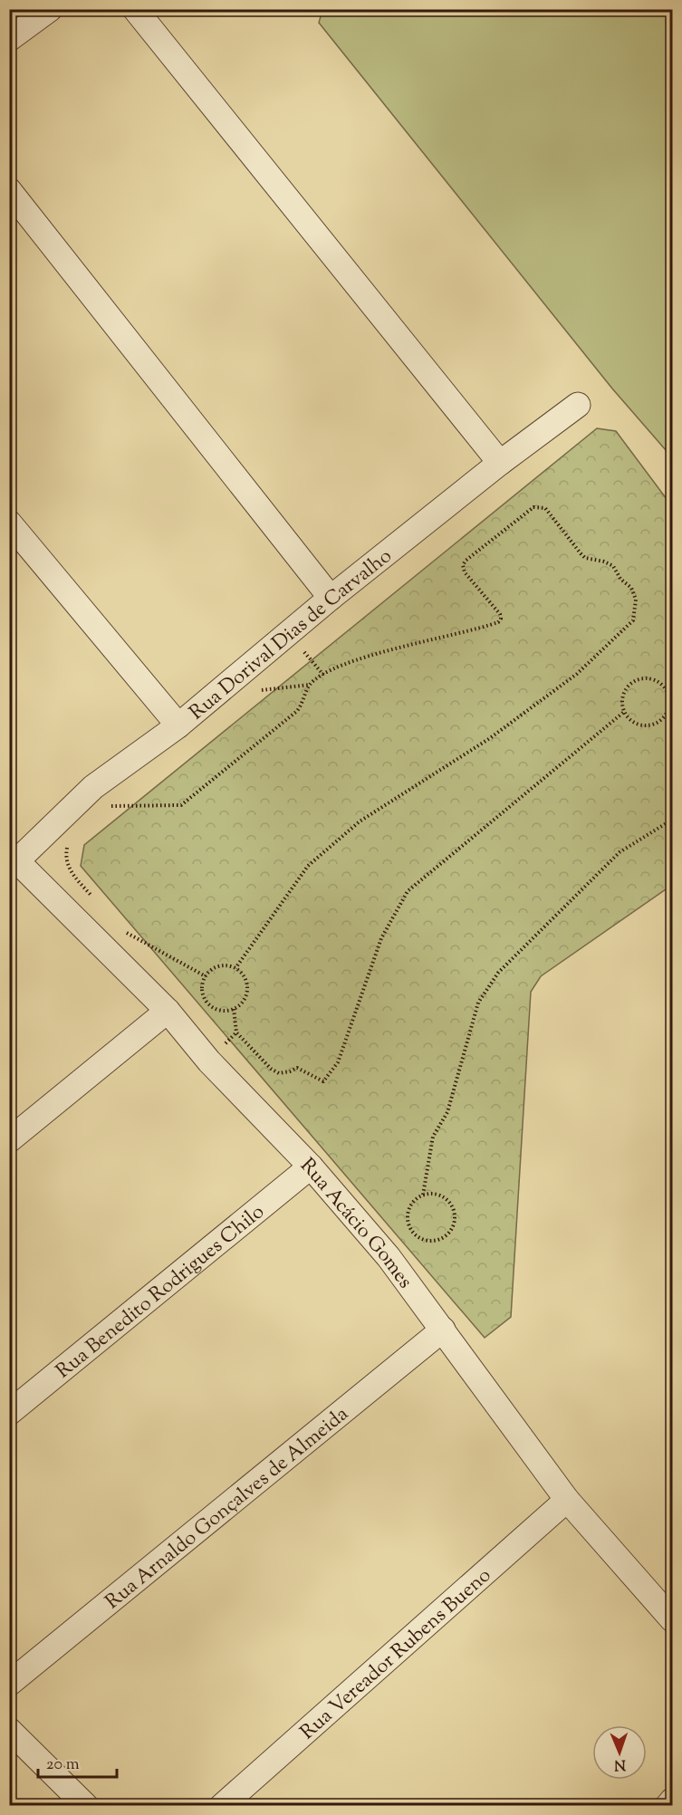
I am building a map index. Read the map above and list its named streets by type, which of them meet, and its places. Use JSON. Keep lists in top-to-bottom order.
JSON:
{
  "streets": {
    "street": [
      "Rua Dorival Dias de Carvalho",
      "Rua Acácio Gomes",
      "Rua Benedito Rodrigues Chilo",
      "Rua Arnaldo Gonçalves de Almeida",
      "Rua Vereador Rubens Bueno"
    ]
  },
  "crossings": [
    ["Rua Dorival Dias de Carvalho", "Rua Acácio Gomes"],
    ["Rua Acácio Gomes", "Rua Benedito Rodrigues Chilo"],
    ["Rua Acácio Gomes", "Rua Arnaldo Gonçalves de Almeida"],
    ["Rua Acácio Gomes", "Rua Vereador Rubens Bueno"]
  ],
  "scale_bar": "20 m",
  "north": "bottom"
}
